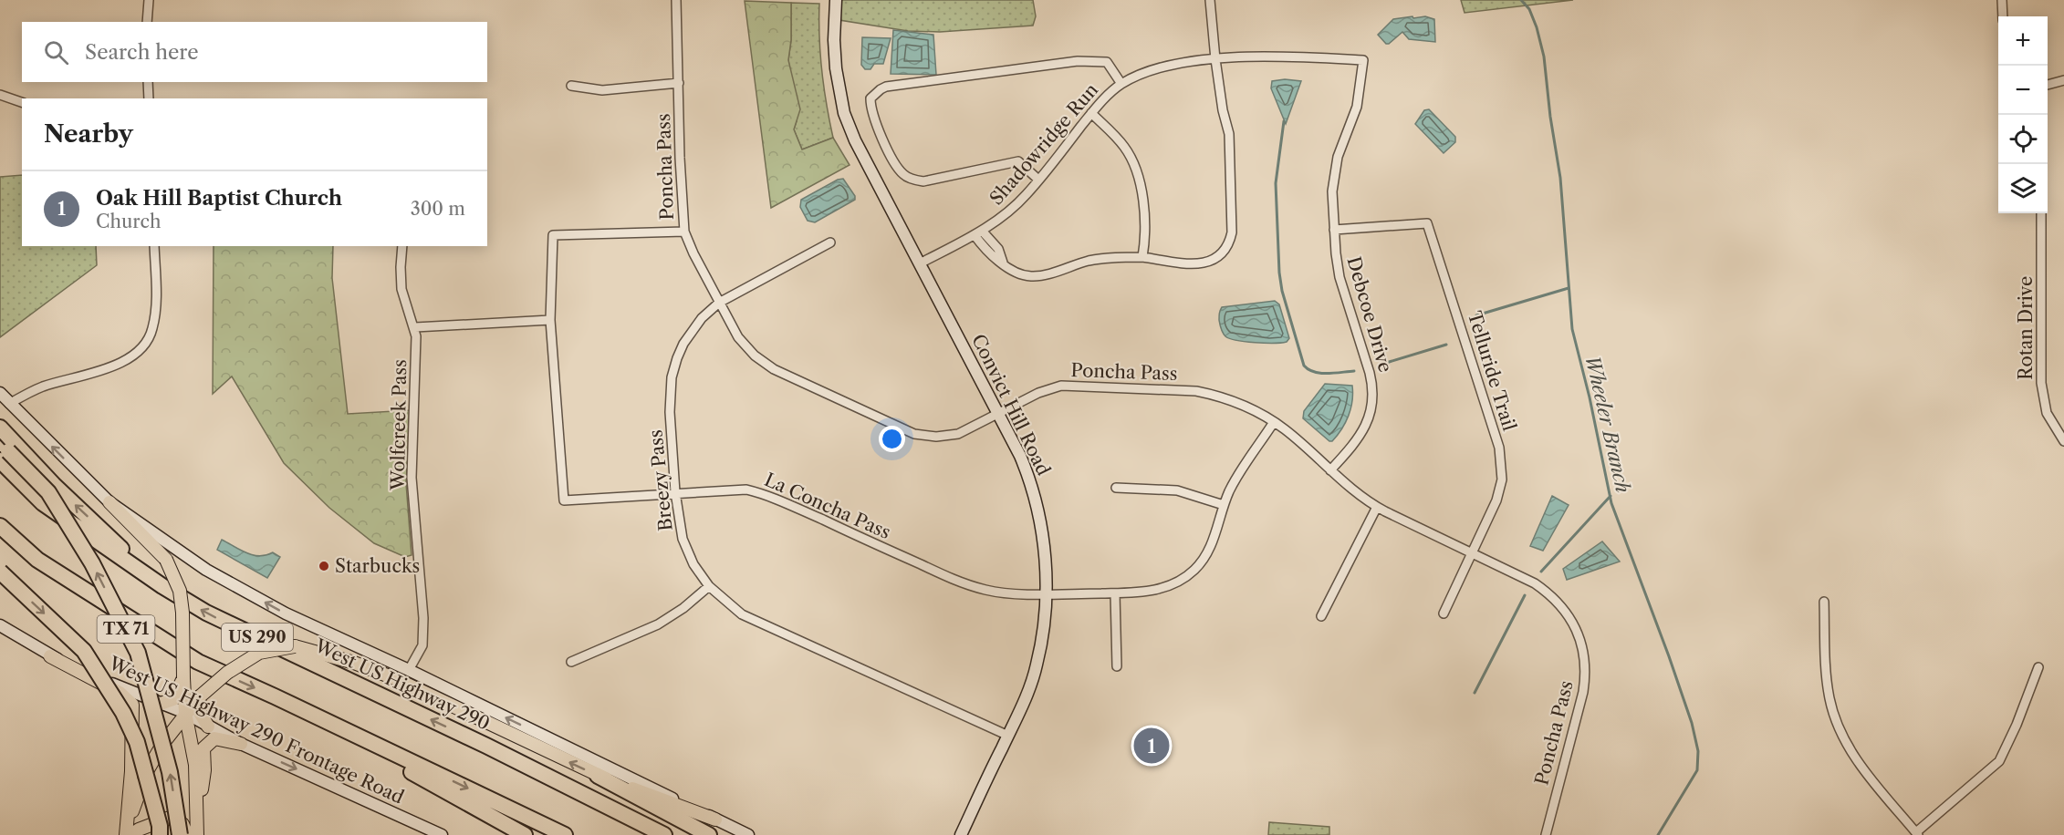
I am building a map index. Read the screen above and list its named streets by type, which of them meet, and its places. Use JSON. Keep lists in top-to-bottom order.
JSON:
{
  "streets": {
    "highway": ["TX 71", "US 290", "West US Highway 290"],
    "main road": ["Convict Hill Road", "West US Highway 290 Frontage Road"],
    "street": [
      "Shadowridge Run",
      "Poncha Pass",
      "Debcoe Drive",
      "Rotan Drive",
      "Telluride Trail",
      "Wolfcreek Pass",
      "Breezy Pass",
      "La Concha Pass"
    ]
  },
  "crossings": [
    ["Shadowridge Run", "Debcoe Drive"],
    ["Shadowridge Run", "Convict Hill Road"],
    ["Poncha Pass", "Debcoe Drive"],
    ["Poncha Pass", "Telluride Trail"],
    ["Poncha Pass", "Convict Hill Road"],
    ["Poncha Pass", "Breezy Pass"],
    ["Poncha Pass", "La Concha Pass"],
    ["Debcoe Drive", "Telluride Trail"],
    ["Convict Hill Road", "Breezy Pass"],
    ["Convict Hill Road", "La Concha Pass"],
    ["Wolfcreek Pass", "West US Highway 290"],
    ["Breezy Pass", "La Concha Pass"],
    ["TX 71", "West US Highway 290"]
  ],
  "one_way": ["West US Highway 290", "West US Highway 290 Frontage Road"],
  "water": ["Wheeler Branch"],
  "places": ["Starbucks"],
  "page": {
    "map_buttons": ["+", "−"],
    "search": "Search here",
    "heading": "Nearby",
    "list": [
      {
        "mark": "1",
        "name": "Oak Hill Baptist Church",
        "note": "Church",
        "value": "300 m"
      }
    ],
    "pins": "1"
  }
}
